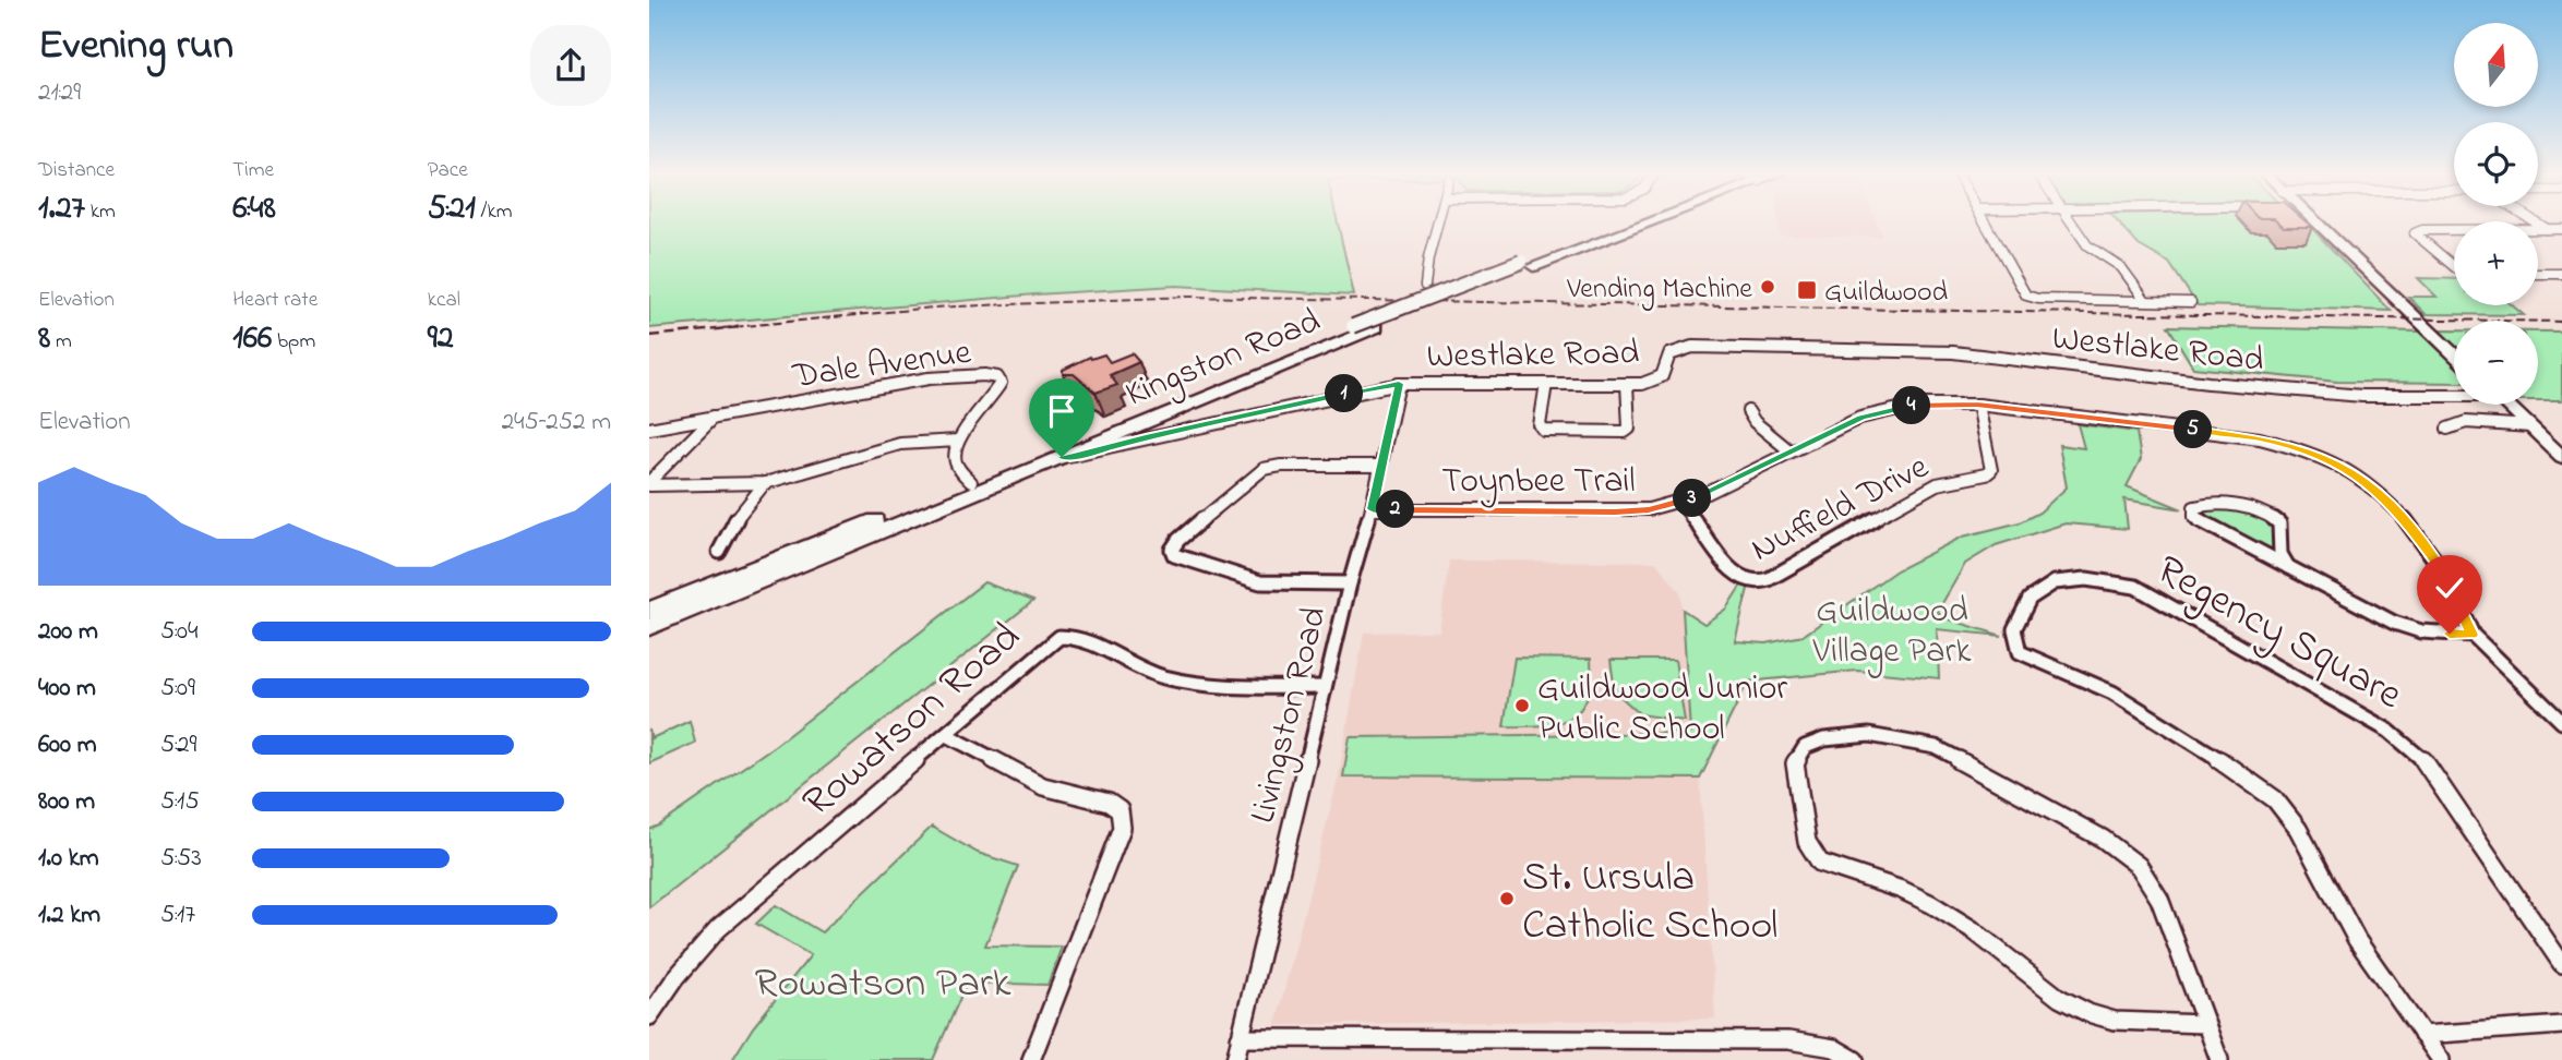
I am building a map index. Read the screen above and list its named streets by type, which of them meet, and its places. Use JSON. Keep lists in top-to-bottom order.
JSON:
{
  "streets": {
    "main road": ["Kingston Road"],
    "street": [
      "Westlake Road",
      "Dale Avenue",
      "Toynbee Trail",
      "Nuffield Drive",
      "Regency Square",
      "Livingston Road",
      "Rowatson Road"
    ]
  },
  "crossings": [
    ["Westlake Road", "Kingston Road"],
    ["Westlake Road", "Livingston Road"],
    ["Toynbee Trail", "Nuffield Drive"],
    ["Toynbee Trail", "Livingston Road"],
    ["Livingston Road", "Rowatson Road"]
  ],
  "parks": ["Guildwood Village Park", "Rowatson Park"],
  "places": {
    "other": ["Vending Machine", "Guildwood Junior Public School", "St. Ursula Catholic School"],
    "transit": ["Guildwood"]
  },
  "north": "top",
  "page": {
    "heading": ["Evening run", "21:29"],
    "map_buttons": ["+", "−"],
    "stats": [
      ["Distance", "1.27 km"],
      ["Time", "6:48"],
      ["Pace", "5:21 /km"],
      ["Elevation", "8 m"],
      ["Heart rate", "166 bpm"],
      ["kcal", "92"]
    ],
    "pins": [
      "1",
      "4",
      "5",
      "3",
      "2"
    ],
    "chart": ["Elevation", "245–252 m"],
    "list": [
      {
        "name": "200 m",
        "note": "5:04"
      },
      {
        "name": "400 m",
        "note": "5:09"
      },
      {
        "name": "600 m",
        "note": "5:29"
      },
      {
        "name": "800 m",
        "note": "5:15"
      },
      {
        "name": "1.0 km",
        "note": "5:53"
      },
      {
        "name": "1.2 km",
        "note": "5:17"
      }
    ]
  }
}
